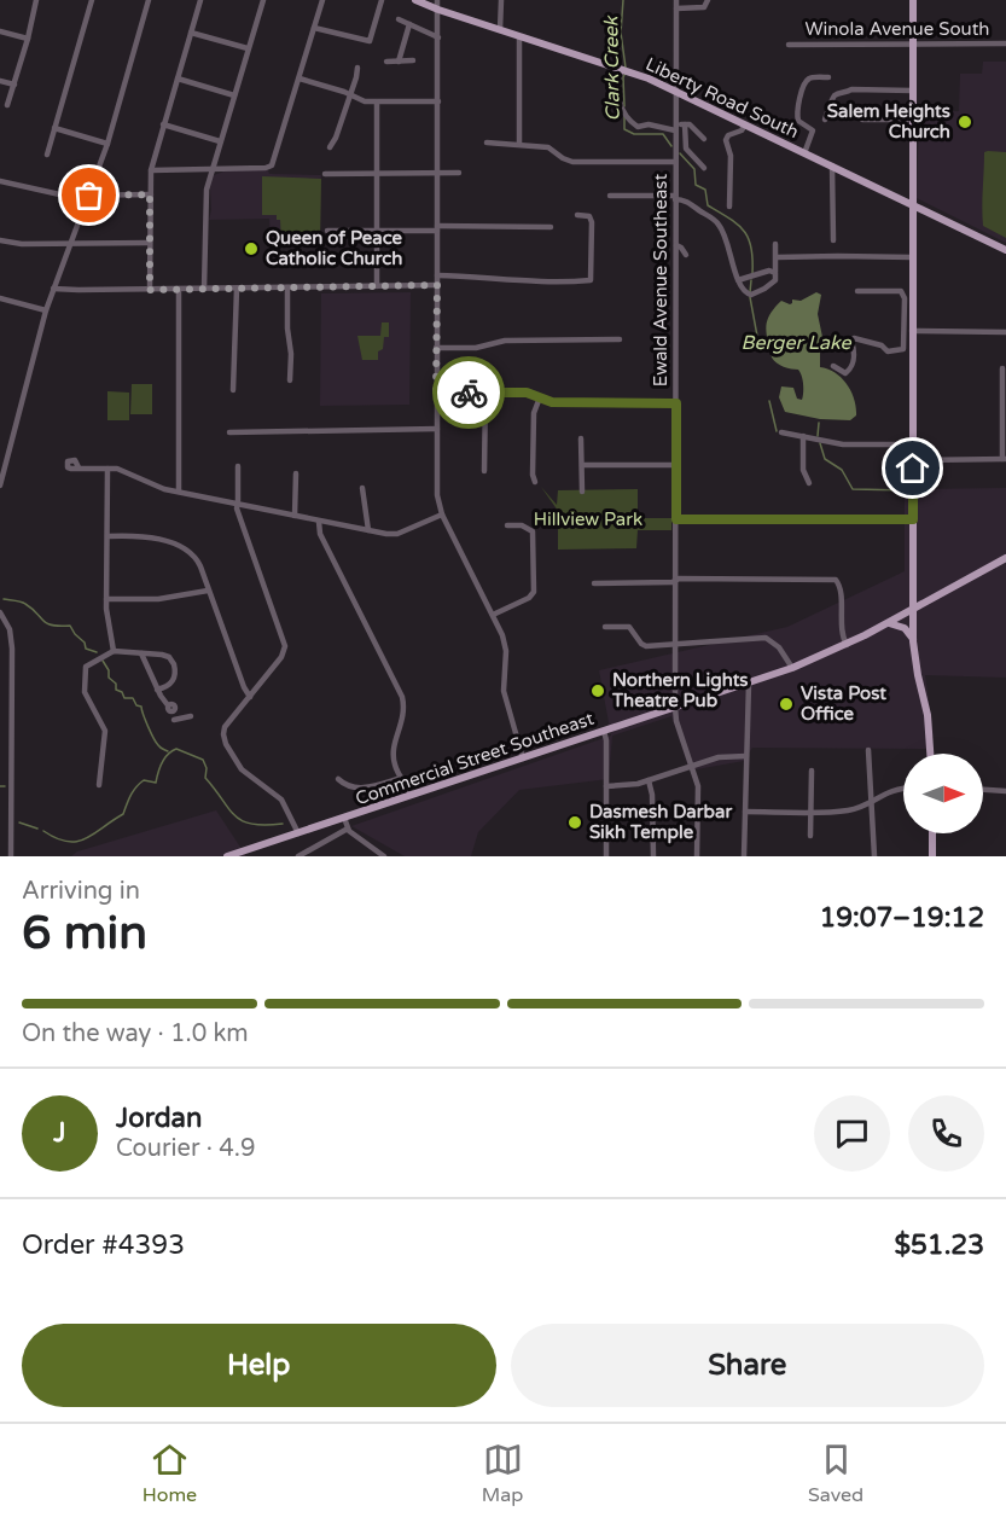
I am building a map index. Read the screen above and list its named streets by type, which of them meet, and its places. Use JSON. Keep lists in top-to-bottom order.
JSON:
{
  "streets": {
    "main road": ["Liberty Road South", "Commercial Street Southeast"],
    "street": ["Winola Avenue South", "Ewald Avenue Southeast"]
  },
  "crossings": [
    ["Liberty Road South", "Ewald Avenue Southeast"],
    ["Ewald Avenue Southeast", "Commercial Street Southeast"]
  ],
  "water": ["Clark Creek", "Berger Lake"],
  "parks": ["Hillview Park"],
  "places": [
    "Salem Heights Church",
    "Queen of Peace Catholic Church",
    "Northern Lights Theatre Pub",
    "Vista Post Office",
    "Dasmesh Darbar Sikh Temple"
  ],
  "north": "right",
  "page": {
    "heading": ["6 min", "Arriving in", "19:07–19:12"],
    "panel": [
      "Jordan",
      "Courier · 4.9",
      "Order #4393",
      "$51.23"
    ],
    "bar": "On the way · 1.0 km",
    "round": "J",
    "buttons": ["Help", "Share"],
    "tabs": ["Home", "Map", "Saved"]
  }
}
